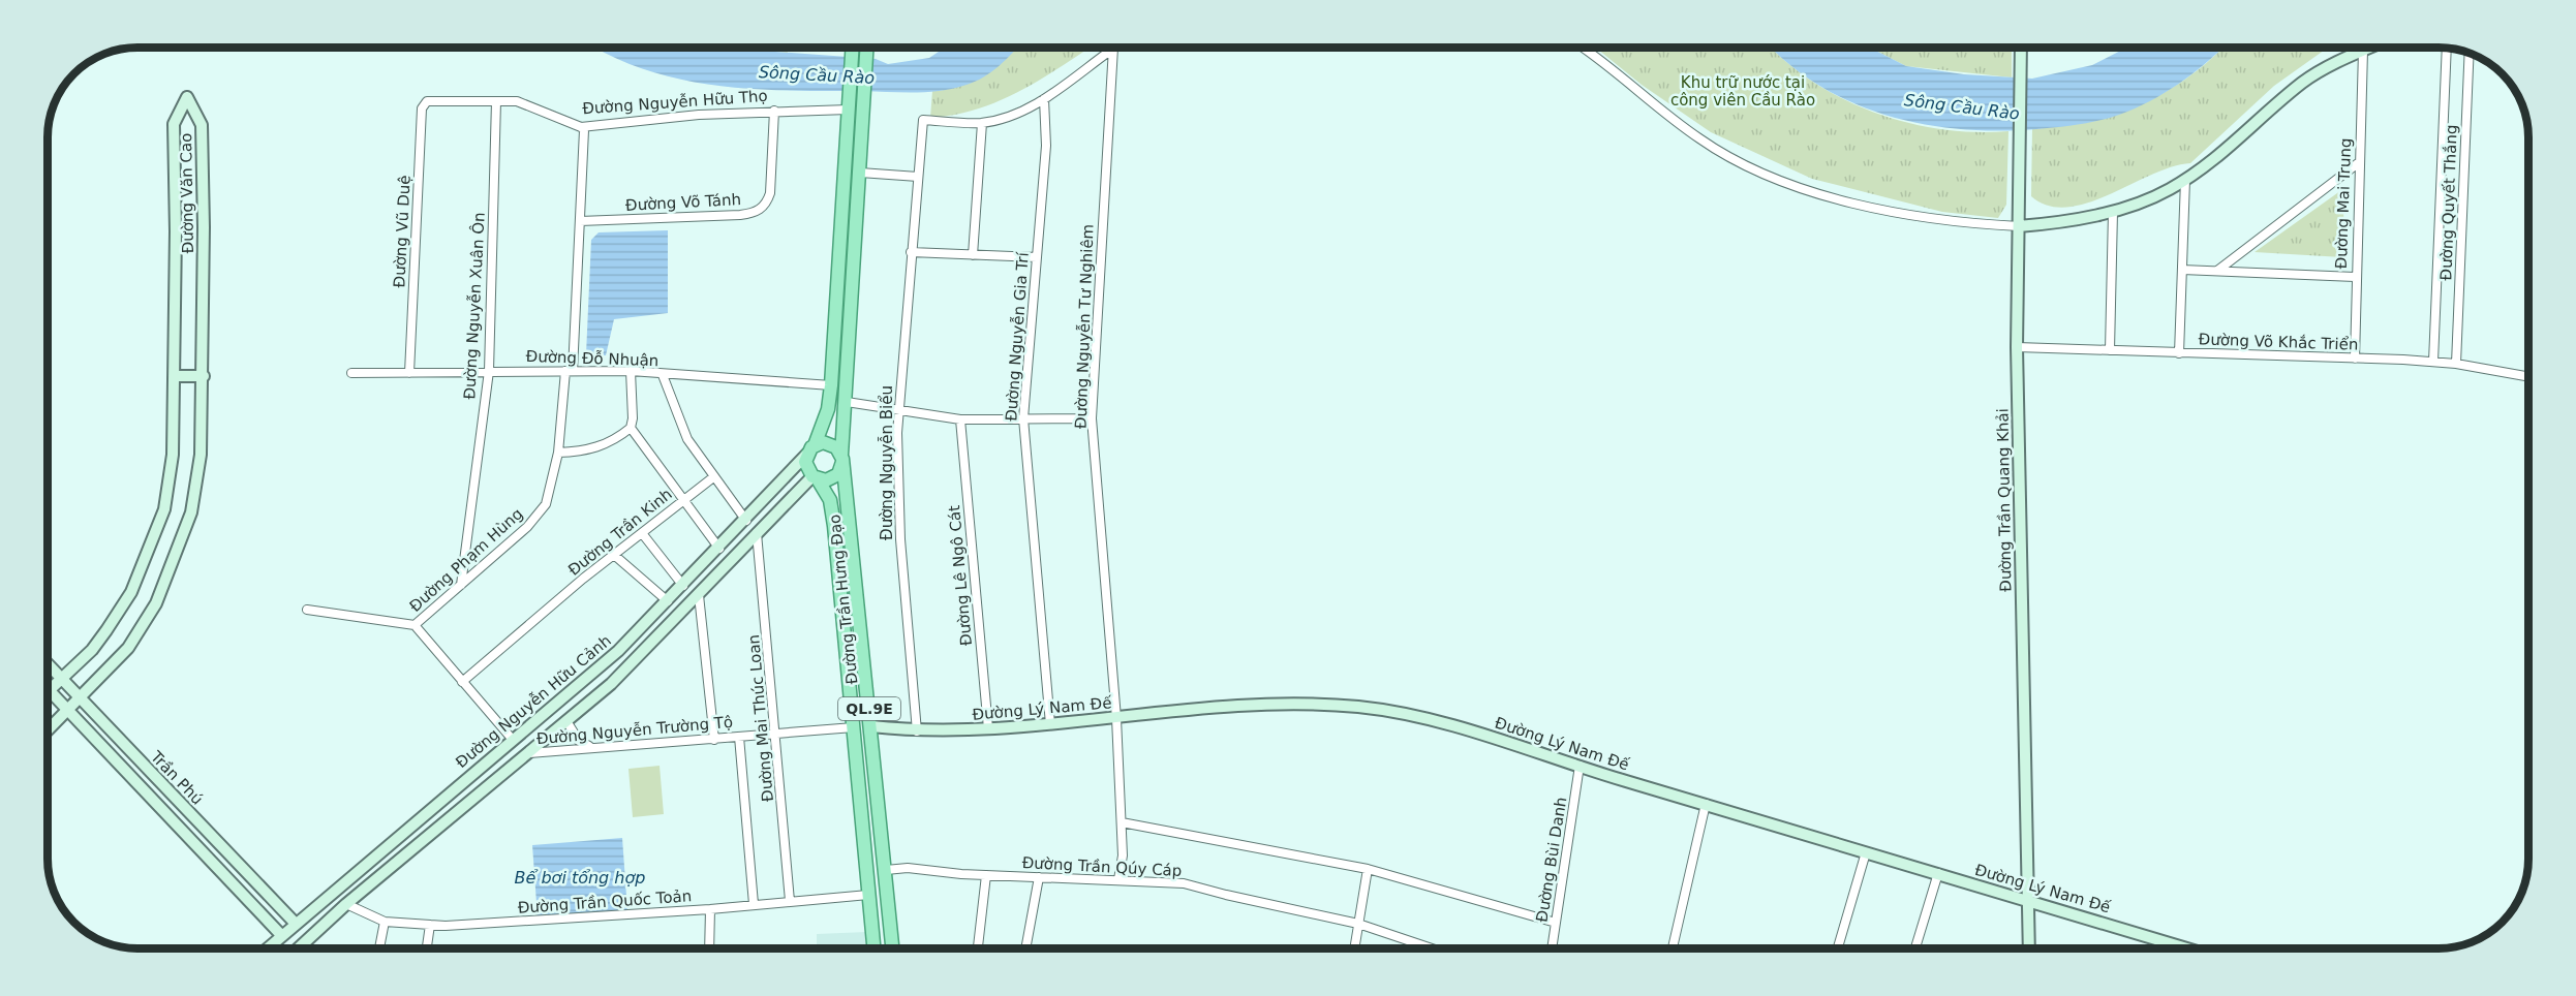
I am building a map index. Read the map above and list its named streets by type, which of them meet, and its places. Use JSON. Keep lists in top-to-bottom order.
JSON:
{
  "streets": {
    "main road": ["Đường Trần Hưng Đạo", "QL.9E"],
    "street": [
      "Đường Nguyễn Hữu Thọ",
      "Đường Văn Cao",
      "Đường Võ Tánh",
      "Đường Quyết Thắng",
      "Đường Mai Trung",
      "Đường Vũ Duệ",
      "Đường Nguyễn Xuân Ôn",
      "Đường Nguyễn Tư Nghiêm",
      "Đường Nguyễn Gia Trí",
      "Đường Võ Khắc Triển",
      "Đường Đỗ Nhuận",
      "Đường Nguyễn Biểu",
      "Đường Trần Quang Khải",
      "Đường Trần Kinh",
      "Đường Phạm Hùng",
      "Đường Lê Ngô Cát",
      "Đường Nguyễn Hữu Cảnh",
      "Đường Lý Nam Đế",
      "Đường Mai Thúc Loan",
      "Đường Nguyễn Trường Tộ",
      "Trần Phú",
      "Đường Bùi Danh",
      "Đường Trần Qúy Cáp",
      "Đường Trần Quốc Toản"
    ]
  },
  "crossings": [
    ["Đường Nguyễn Hữu Thọ", "Đường Võ Tánh"],
    ["Đường Nguyễn Hữu Thọ", "Đường Vũ Duệ"],
    ["Đường Nguyễn Hữu Thọ", "Đường Nguyễn Xuân Ôn"],
    ["Đường Nguyễn Hữu Thọ", "Đường Phạm Hùng"],
    ["Đường Văn Cao", "Trần Phú"],
    ["Đường Võ Tánh", "Đường Phạm Hùng"],
    ["Đường Quyết Thắng", "Đường Võ Khắc Triển"],
    ["Đường Mai Trung", "Đường Võ Khắc Triển"],
    ["Đường Vũ Duệ", "Đường Đỗ Nhuận"],
    ["Đường Nguyễn Xuân Ôn", "Đường Đỗ Nhuận"],
    ["Đường Nguyễn Xuân Ôn", "Đường Phạm Hùng"],
    ["Đường Nguyễn Tư Nghiêm", "Đường Lý Nam Đế"],
    ["Đường Nguyễn Tư Nghiêm", "Đường Trần Qúy Cáp"],
    ["Đường Nguyễn Gia Trí", "Đường Lý Nam Đế"],
    ["Đường Võ Khắc Triển", "Đường Trần Quang Khải"],
    ["Đường Đỗ Nhuận", "Đường Phạm Hùng"],
    ["Đường Nguyễn Biểu", "Đường Lý Nam Đế"],
    ["Đường Trần Quang Khải", "Đường Lý Nam Đế"],
    ["Đường Lê Ngô Cát", "Đường Lý Nam Đế"],
    ["Đường Trần Hưng Đạo", "Đường Nguyễn Hữu Cảnh"],
    ["Đường Trần Hưng Đạo", "Đường Lý Nam Đế"],
    ["Đường Trần Hưng Đạo", "Đường Nguyễn Trường Tộ"],
    ["Đường Trần Hưng Đạo", "Đường Trần Qúy Cáp"],
    ["Đường Trần Hưng Đạo", "Đường Trần Quốc Toản"],
    ["Đường Nguyễn Hữu Cảnh", "Trần Phú"],
    ["Đường Lý Nam Đế", "Đường Bùi Danh"],
    ["Đường Mai Thúc Loan", "Đường Nguyễn Trường Tộ"],
    ["Đường Mai Thúc Loan", "Đường Trần Quốc Toản"]
  ],
  "water": ["Sông Cầu Rào", "Bể bơi tổng hợp"],
  "parks": ["Khu trữ nước tại công viên Cầu Rào"]
}
